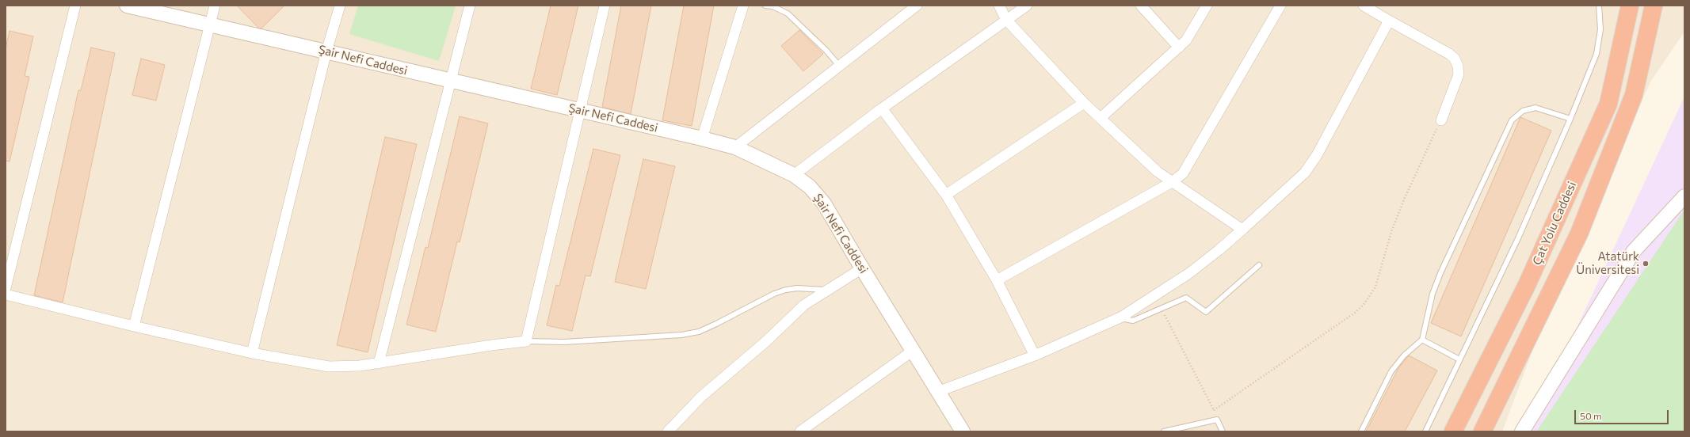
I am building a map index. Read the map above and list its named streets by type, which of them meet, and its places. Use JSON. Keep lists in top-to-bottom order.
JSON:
{
  "streets": {
    "highway": ["Çat Yolu Caddesi"],
    "street": ["Şair Nefi Caddesi"]
  },
  "places": ["Atatürk Üniversitesi"],
  "scale_bar": "50 m"
}
